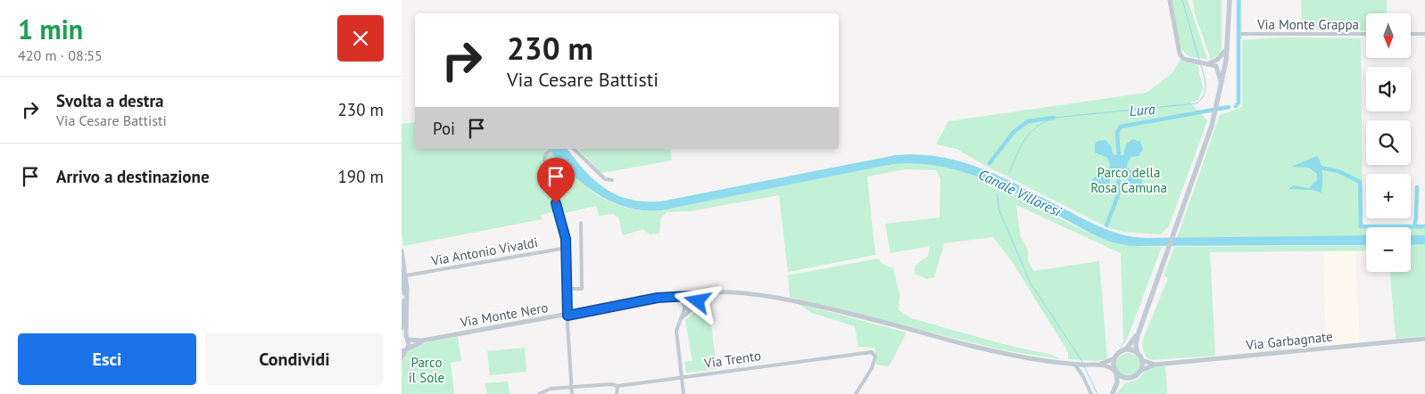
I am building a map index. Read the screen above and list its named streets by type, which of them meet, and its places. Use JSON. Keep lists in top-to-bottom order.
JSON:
{
  "streets": {
    "street": [
      "Via Monte Grappa",
      "Via Antonio Vivaldi",
      "Via Monte Nero",
      "Via Garbagnate",
      "Via Trento"
    ]
  },
  "water": ["Lura", "Canale Villoresi"],
  "parks": ["Parco della Rosa Camuna", "Parco il Sole"],
  "north": "bottom",
  "page": {
    "heading": ["1 min", "420 m · 08:55"],
    "map_buttons": ["+", "−"],
    "turn": ["230 m", "Via Cesare Battisti"],
    "list": [
      {
        "name": "Svolta a destra",
        "note": "Via Cesare Battisti",
        "value": "230 m"
      },
      {
        "name": "Arrivo a destinazione",
        "value": "190 m"
      }
    ],
    "then": "Poi",
    "buttons": ["Esci", "Condividi"]
  }
}
